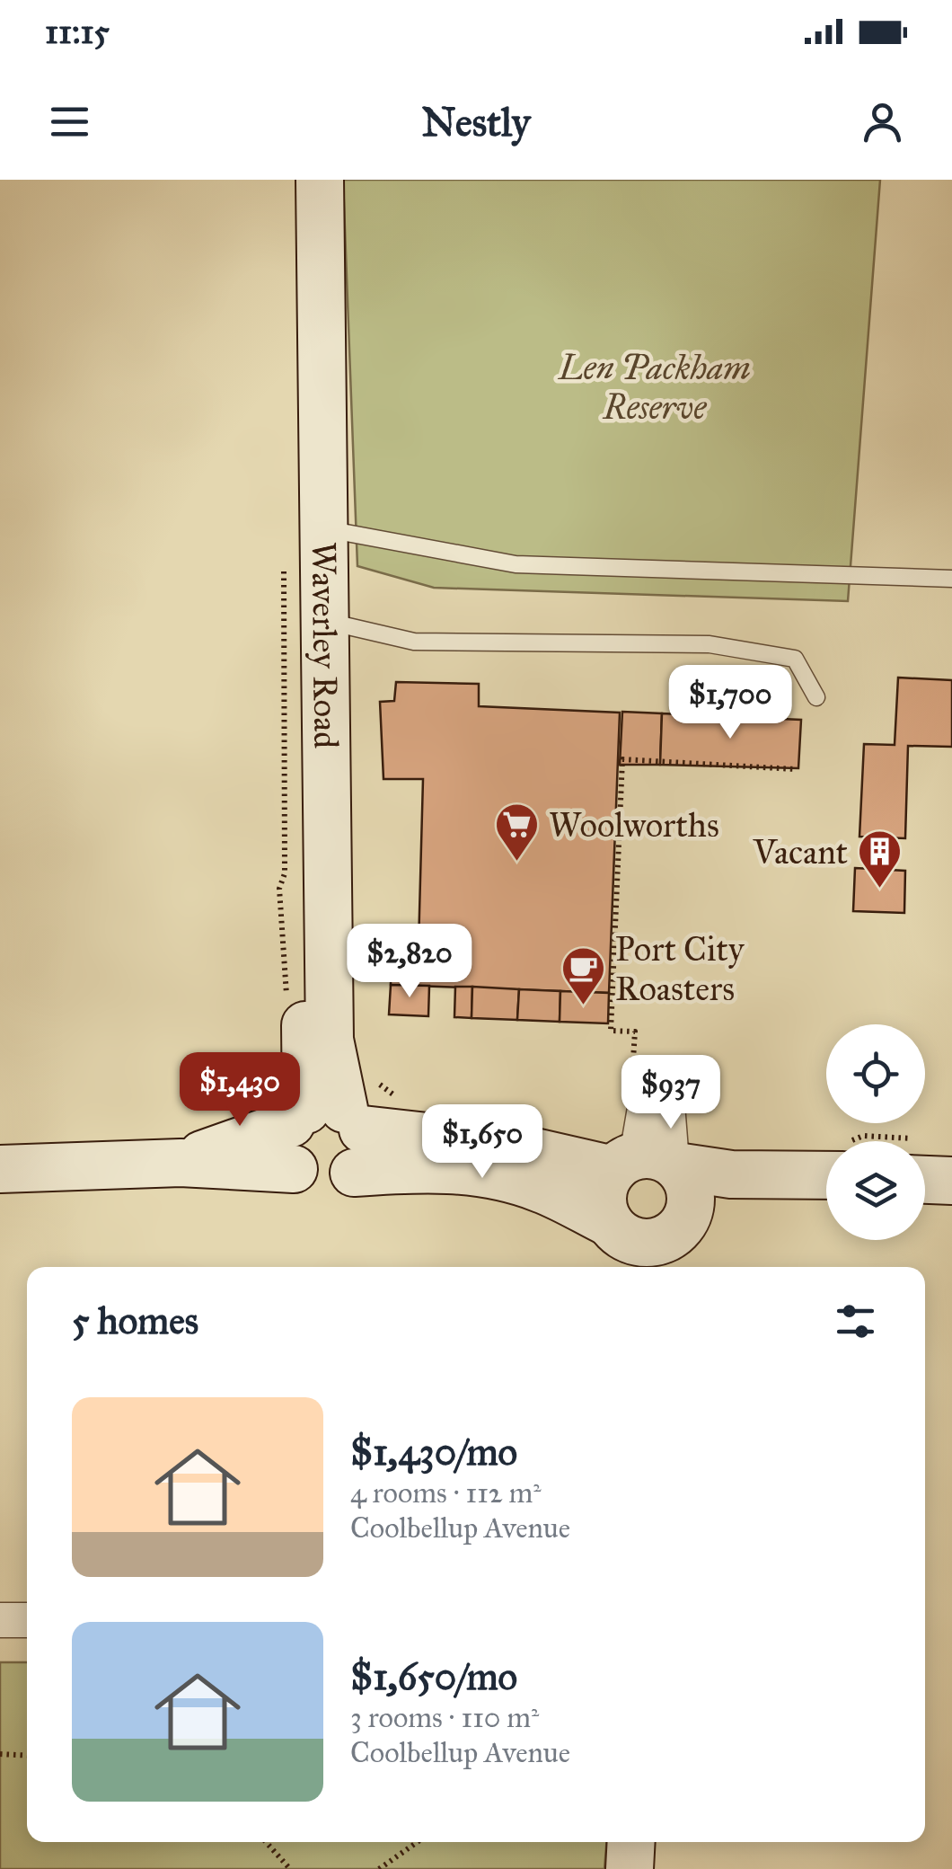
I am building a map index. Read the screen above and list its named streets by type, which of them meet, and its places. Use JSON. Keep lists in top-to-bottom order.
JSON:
{
  "streets": {
    "street": ["Waverley Road"]
  },
  "parks": ["Len Packham Reserve"],
  "places": {
    "supermarket": ["Woolworths"],
    "building": ["Vacant"],
    "cafe": ["Port City Roasters"]
  },
  "page": {
    "status": "11:15",
    "header": "Nestly",
    "price": [
      "$1,700",
      "$2,820",
      "$1,430",
      "$937",
      "$1,650"
    ],
    "heading": "5 homes",
    "list": [
      {
        "name": "$1,430/mo",
        "note": "4 rooms · 112 m² · Coolbellup Avenue"
      },
      {
        "name": "$1,650/mo",
        "note": "3 rooms · 110 m² · Coolbellup Avenue"
      }
    ]
  }
}
